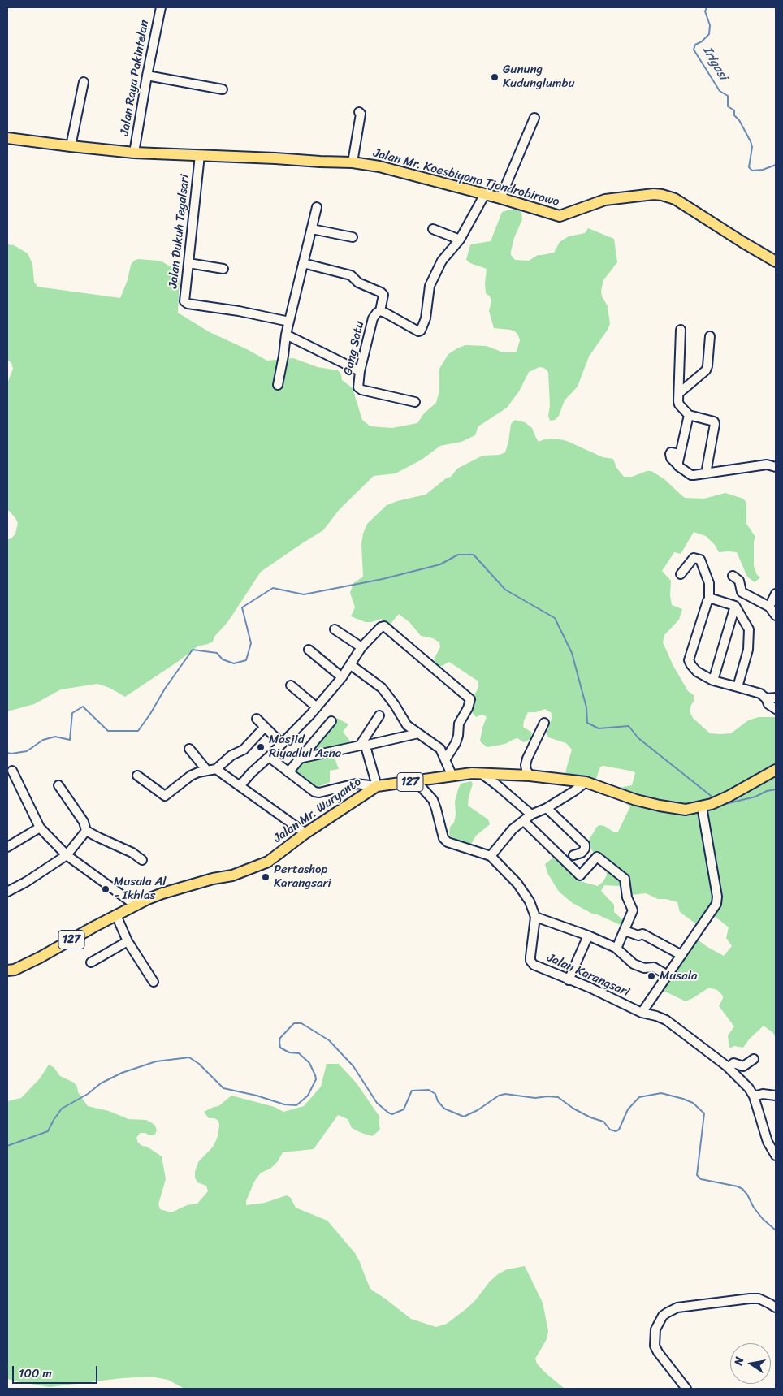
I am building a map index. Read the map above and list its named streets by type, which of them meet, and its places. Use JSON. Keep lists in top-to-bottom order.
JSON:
{
  "streets": {
    "main road": ["Jalan Mr. Koesbiyono Tjondrobirowo", "127", "Jalan Mr. Wuryanto"],
    "street": [
      "Jalan Raya Pakintelan",
      "Jalan Dukuh Tegalsari",
      "Gang Satu",
      "Jalan Karangsari"
    ]
  },
  "crossings": [
    ["Jalan Raya Pakintelan", "Jalan Mr. Koesbiyono Tjondrobirowo"],
    ["Jalan Mr. Koesbiyono Tjondrobirowo", "Jalan Dukuh Tegalsari"],
    ["Jalan Mr. Koesbiyono Tjondrobirowo", "Gang Satu"],
    ["Jalan Mr. Wuryanto", "Jalan Karangsari"]
  ],
  "water": ["Irigasi"],
  "places": [
    "Gunung Kudunglumbu",
    "Masjid Riyadlul Asna",
    "Pertashop Karangsari",
    "Musala Al - Ikhlas",
    "Musala"
  ],
  "scale_bar": "100 m",
  "north": "left"
}
